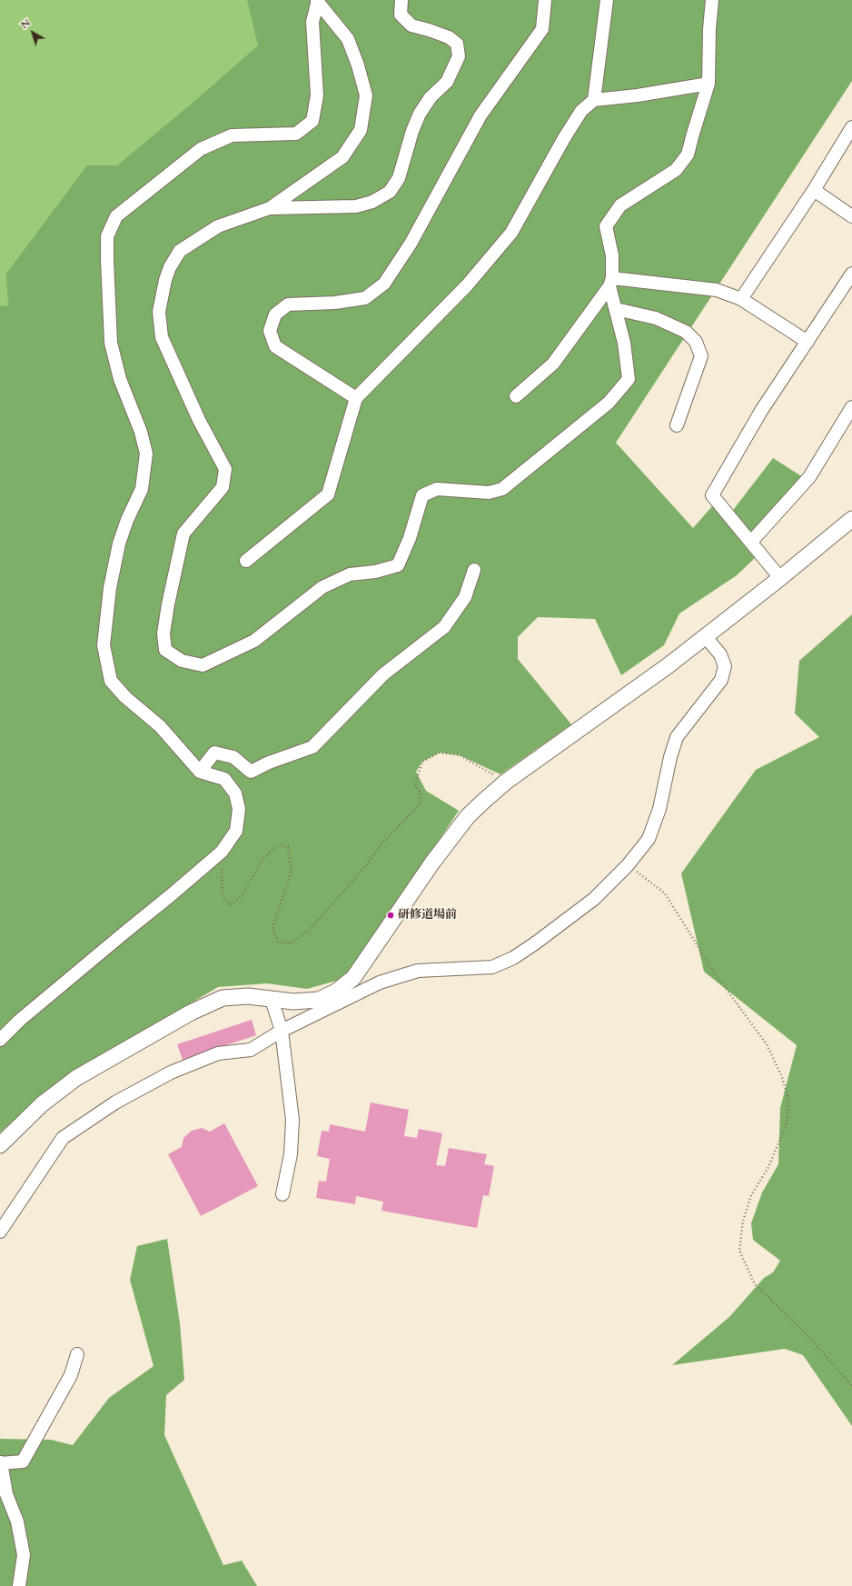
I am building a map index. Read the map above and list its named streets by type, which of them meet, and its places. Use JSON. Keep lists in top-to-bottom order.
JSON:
{
  "places": ["研修道場前"],
  "north": "top left"
}
